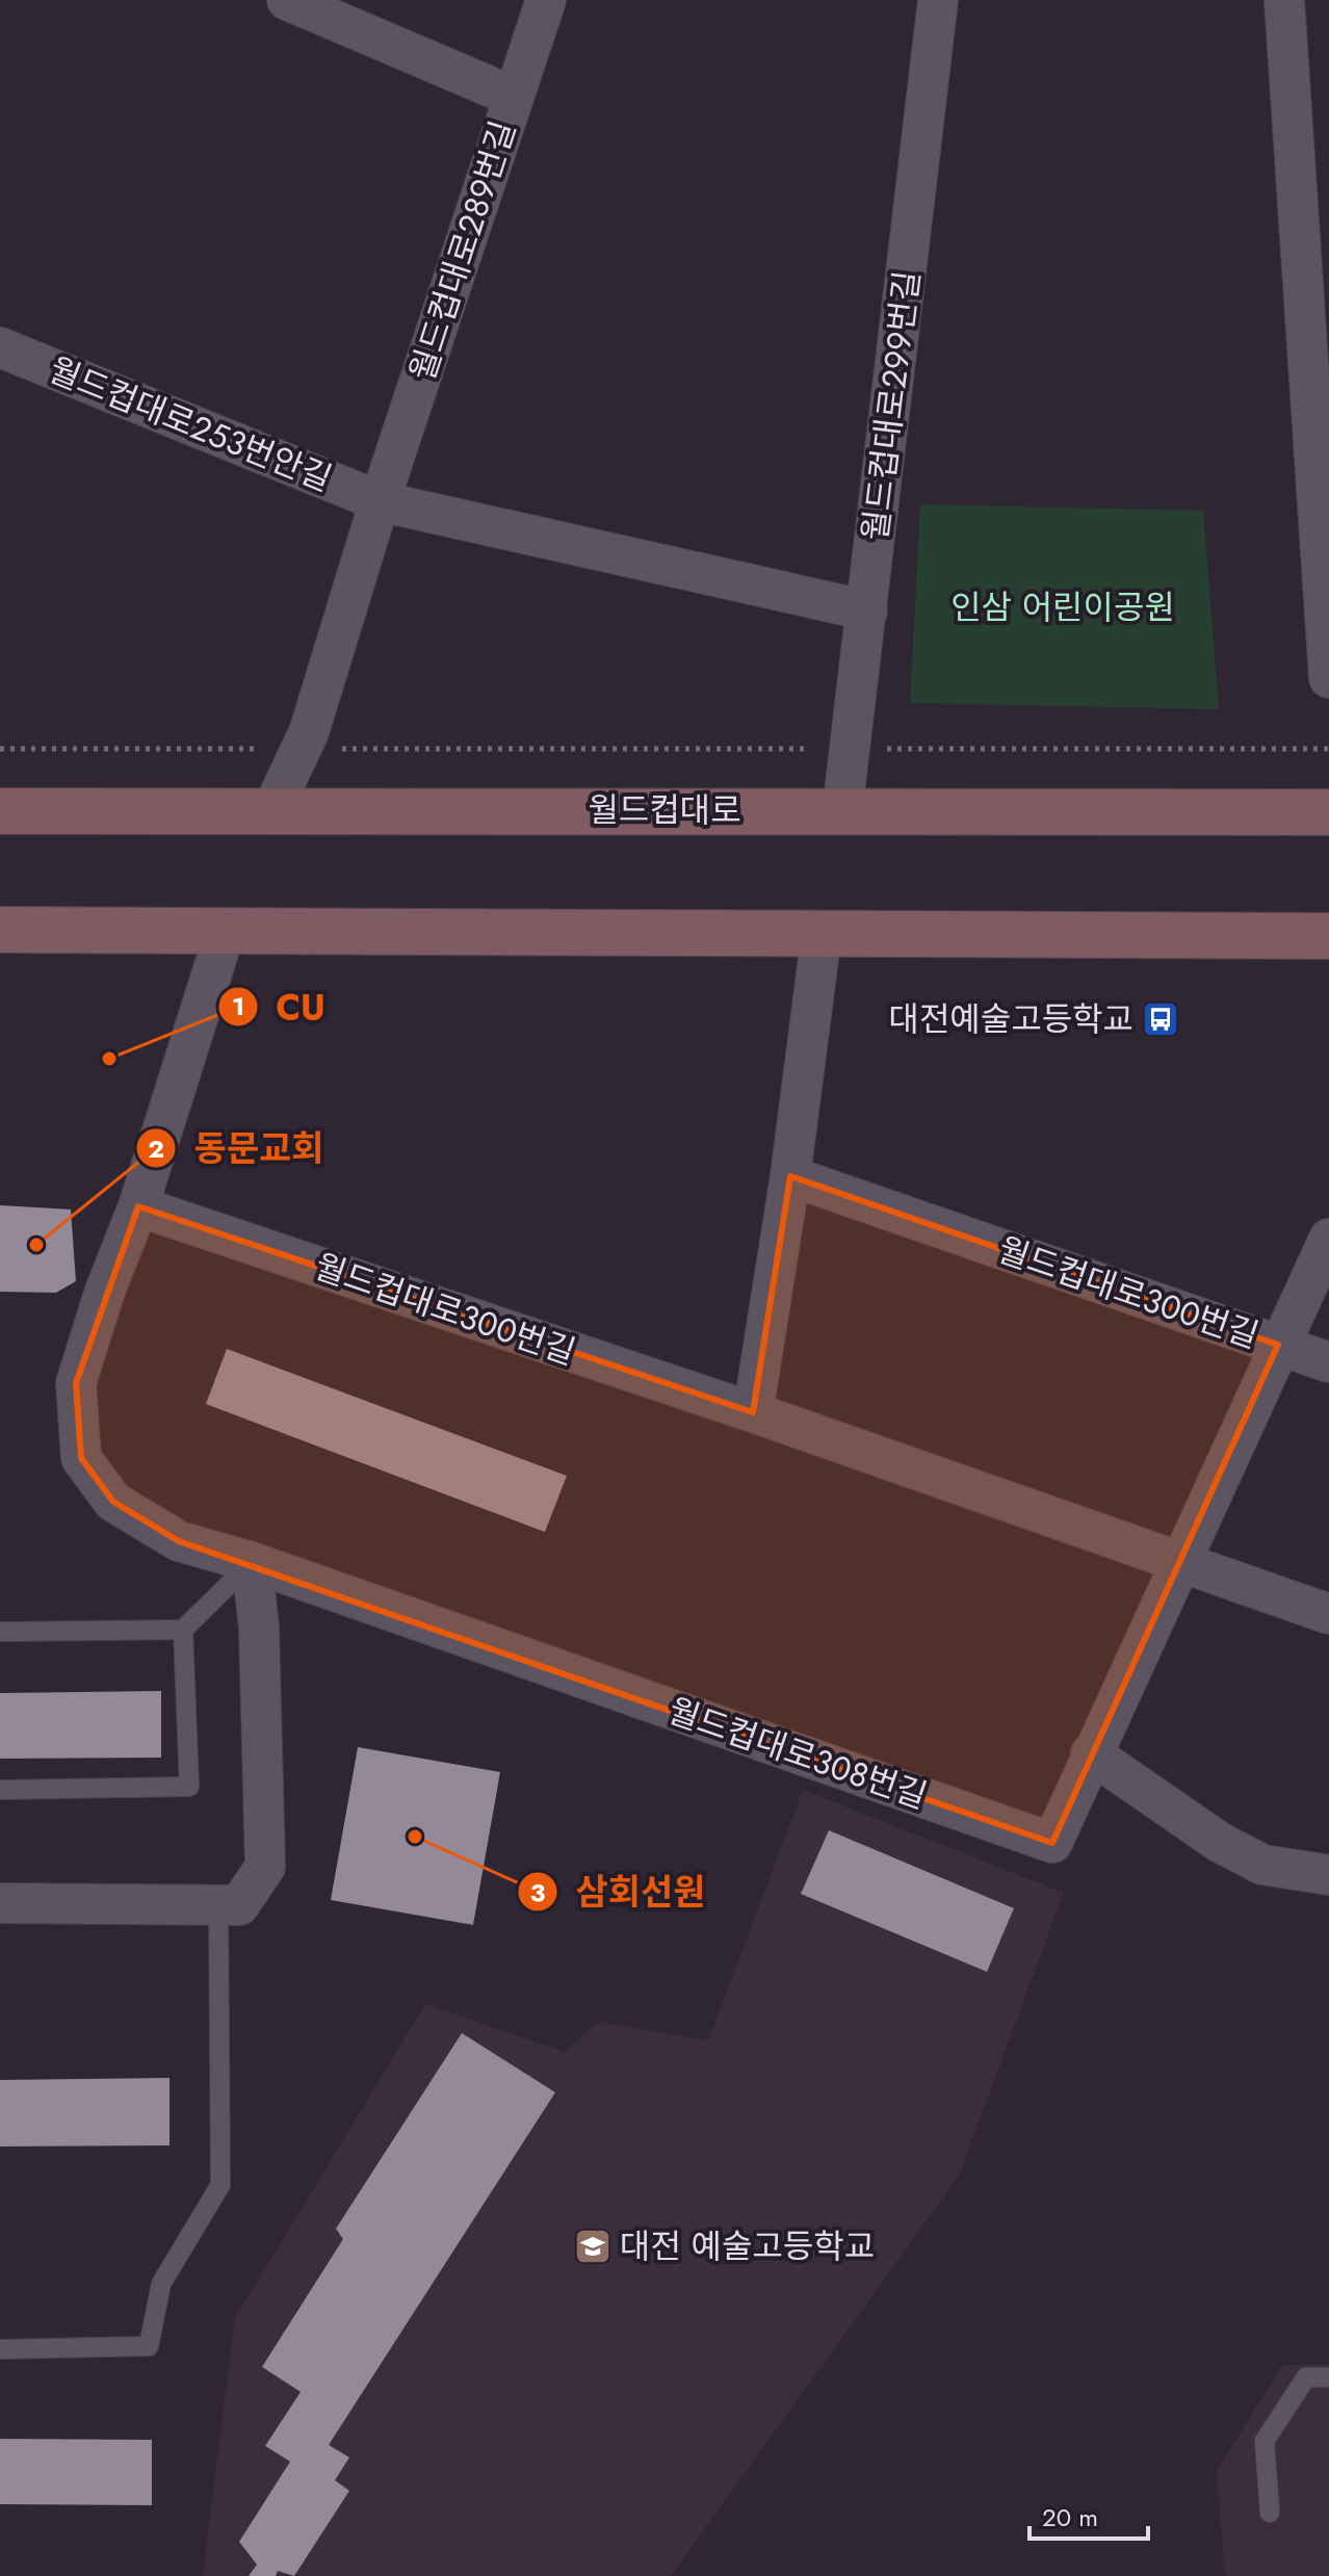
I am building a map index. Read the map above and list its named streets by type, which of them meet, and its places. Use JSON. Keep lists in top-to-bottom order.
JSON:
{
  "streets": {
    "street": [
      "월드컵대로289번길",
      "월드컵대로299번길",
      "월드컵대로253번안길",
      "월드컵대로",
      "월드컵대로300번길",
      "월드컵대로308번길"
    ]
  },
  "crossings": [
    ["월드컵대로289번길", "월드컵대로253번안길"],
    ["월드컵대로289번길", "월드컵대로"],
    ["월드컵대로299번길", "월드컵대로"],
    ["월드컵대로300번길", "월드컵대로308번길"]
  ],
  "parks": ["인삼 어린이공원"],
  "places": {
    "bus stop": ["대전예술고등학교"],
    "other": ["CU", "동문교회", "삼회선원"],
    "school or university": ["대전 예술고등학교"]
  },
  "scale_bar": "20 m"
}
